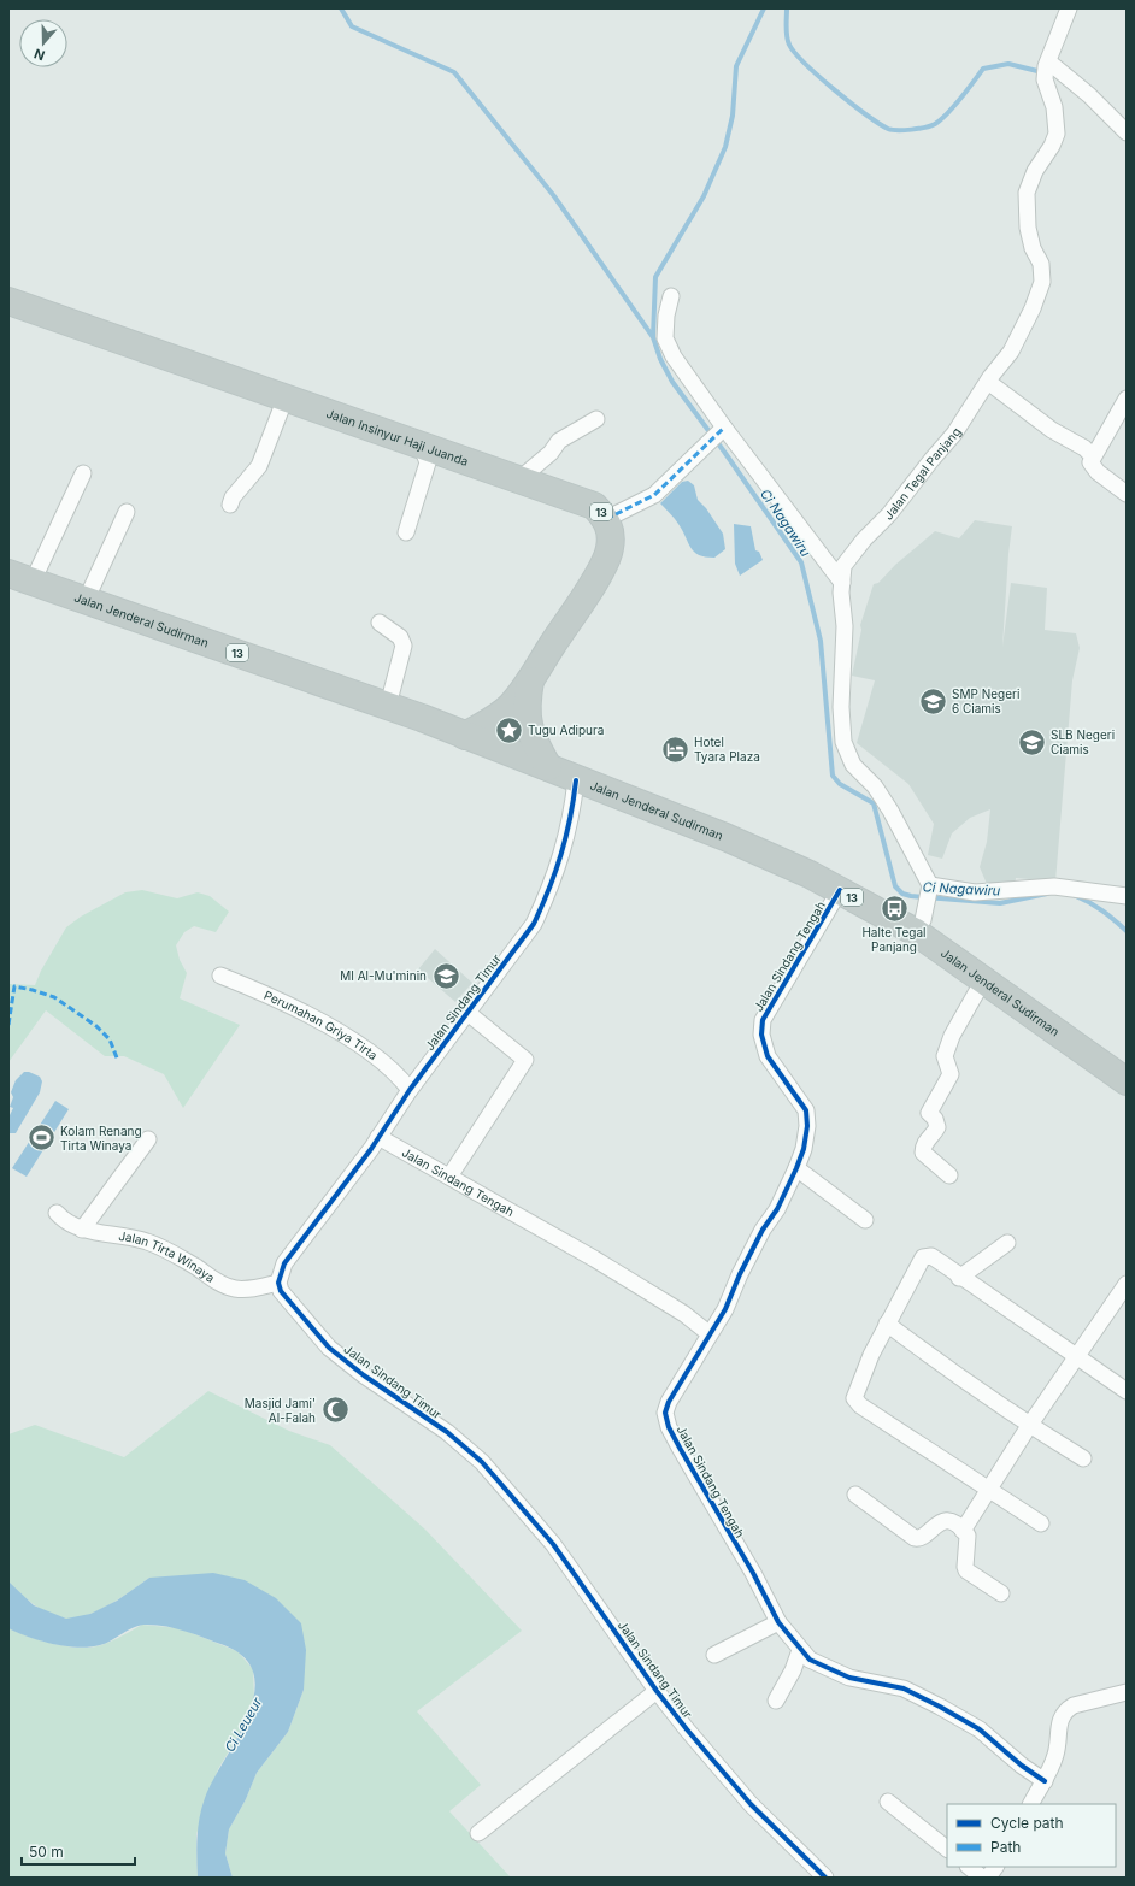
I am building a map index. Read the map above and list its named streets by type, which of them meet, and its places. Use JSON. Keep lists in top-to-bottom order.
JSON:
{
  "streets": {
    "highway": ["Jalan Insinyur Haji Juanda", "13", "Jalan Jenderal Sudirman"],
    "street": [
      "Jalan Tegal Panjang",
      "Jalan Sindang Tengah",
      "Jalan Sindang Timur",
      "Perumahan Griya Tirta",
      "Jalan Tirta Winaya"
    ]
  },
  "crossings": [
    ["Jalan Insinyur Haji Juanda", "13"],
    ["13", "Jalan Jenderal Sudirman"],
    ["Jalan Jenderal Sudirman", "Jalan Sindang Tengah"],
    ["Jalan Jenderal Sudirman", "Jalan Sindang Timur"],
    ["Jalan Sindang Tengah", "Jalan Sindang Timur"],
    ["Jalan Sindang Timur", "Perumahan Griya Tirta"],
    ["Jalan Sindang Timur", "Jalan Tirta Winaya"]
  ],
  "water": ["Ci Nagawiru", "Ci Leueur"],
  "places": {
    "school or university": ["SMP Negeri 6 Ciamis", "SLB Negeri Ciamis", "MI Al-Mu'minin"],
    "place": ["Tugu Adipura"],
    "hotel": ["Hotel Tyara Plaza"],
    "bus stop": ["Halte Tegal Panjang"],
    "sports": ["Kolam Renang Tirta Winaya"],
    "mosque": ["Masjid Jami' Al-Falah"]
  },
  "legend": ["Cycle path", "Path"],
  "scale_bar": "50 m",
  "north": "bottom"
}
